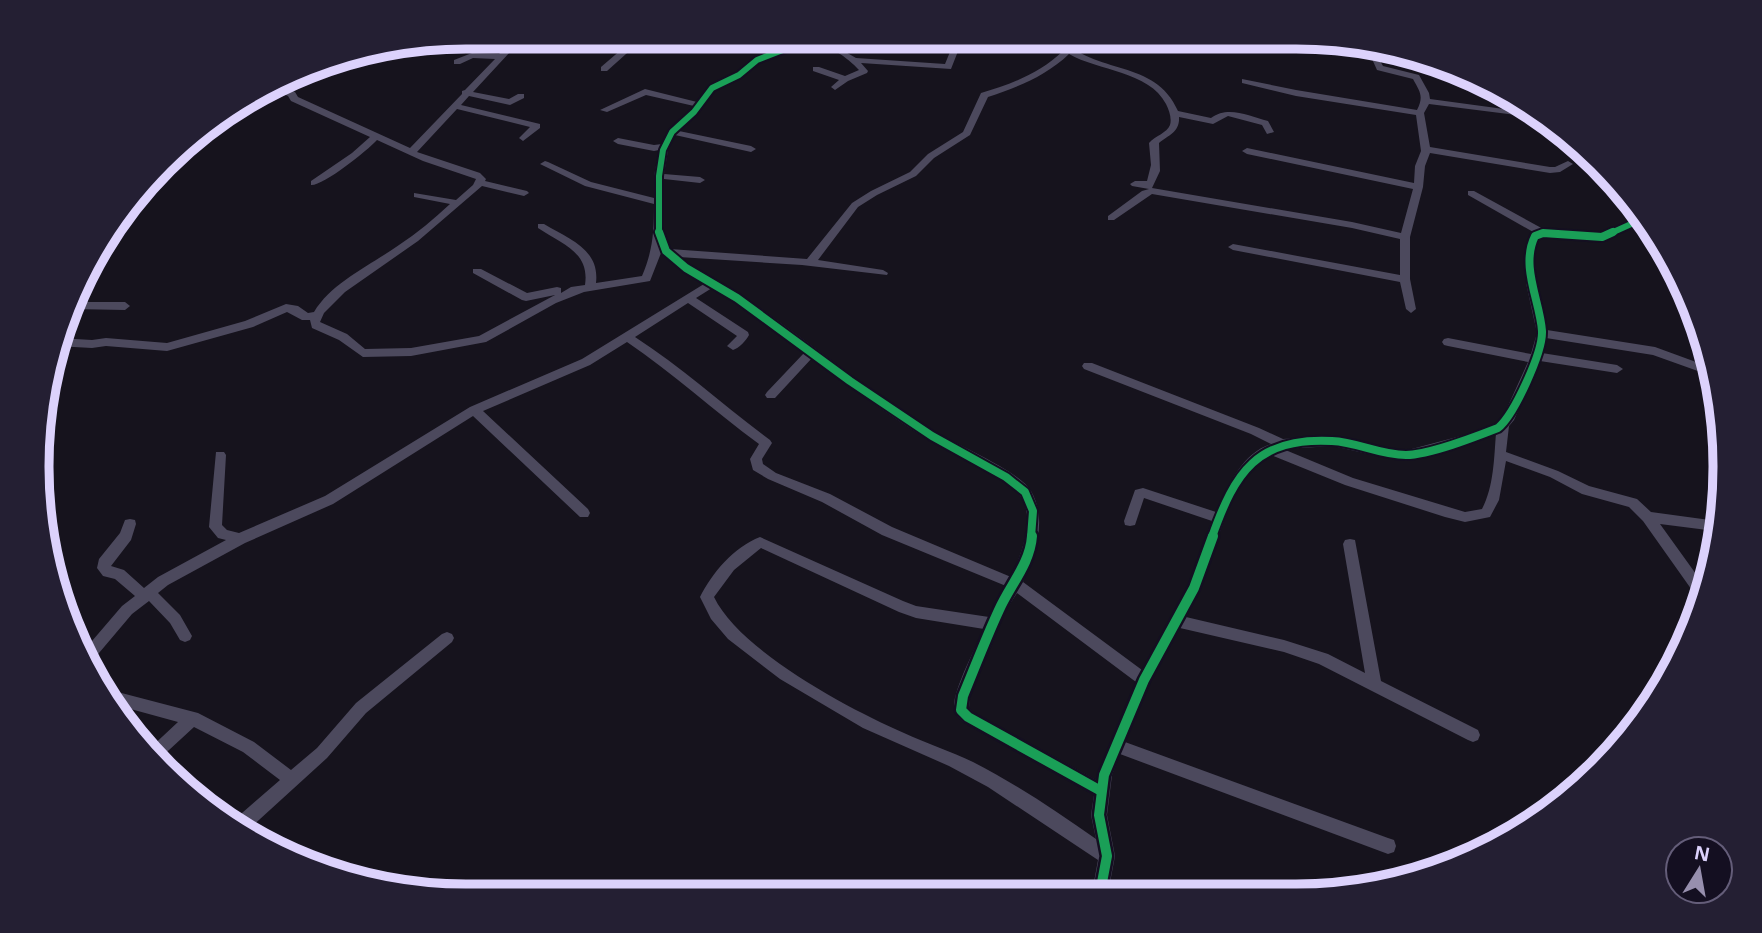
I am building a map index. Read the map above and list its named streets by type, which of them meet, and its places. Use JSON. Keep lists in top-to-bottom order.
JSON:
{
  "north": "top"
}
